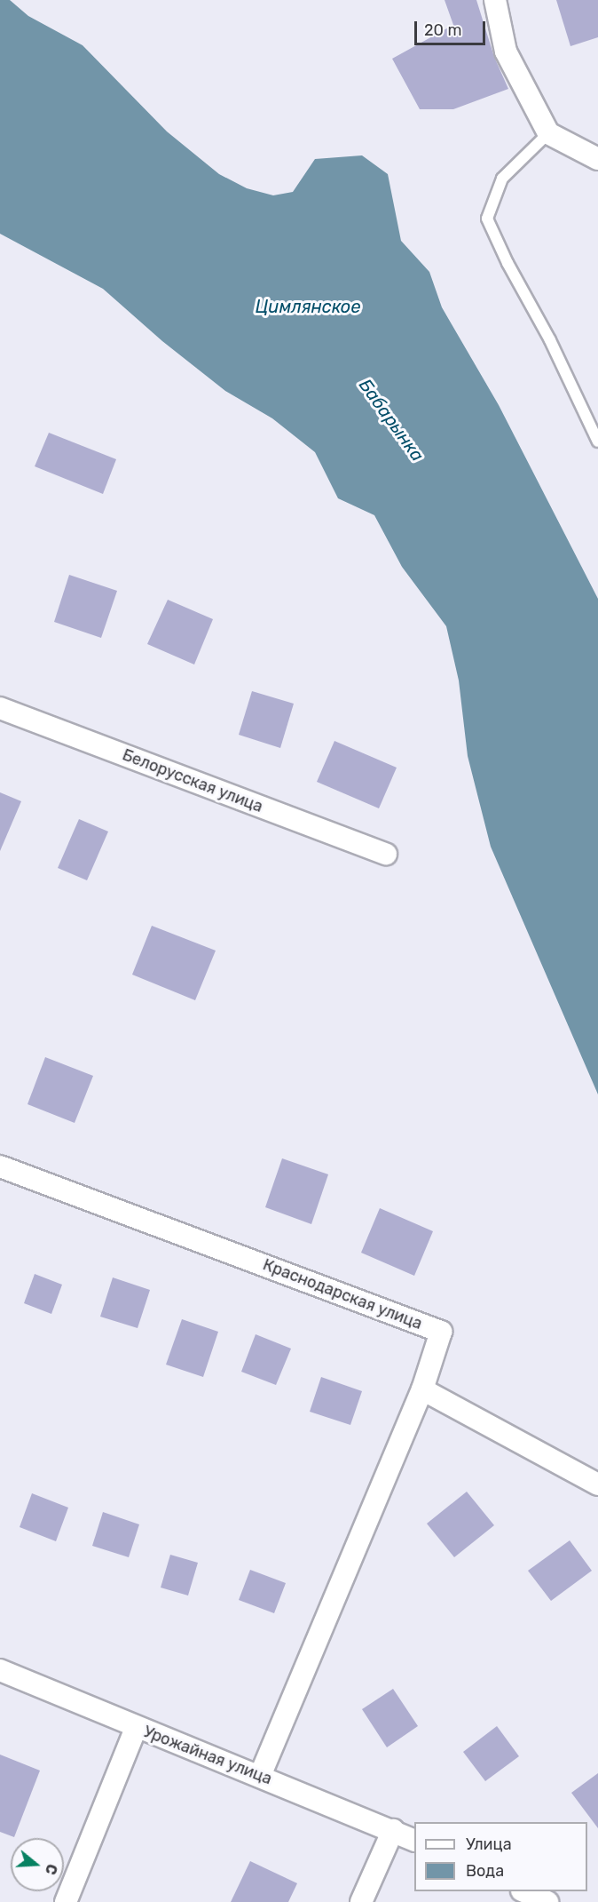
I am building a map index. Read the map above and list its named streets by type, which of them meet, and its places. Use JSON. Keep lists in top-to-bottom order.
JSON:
{
  "streets": {
    "street": ["Белорусская улица", "Краснодарская улица", "Урожайная улица"]
  },
  "water": ["Цимлянское", "Бабарынка"],
  "legend": ["Улица", "Вода"],
  "scale_bar": "20 m",
  "north": "right"
}
